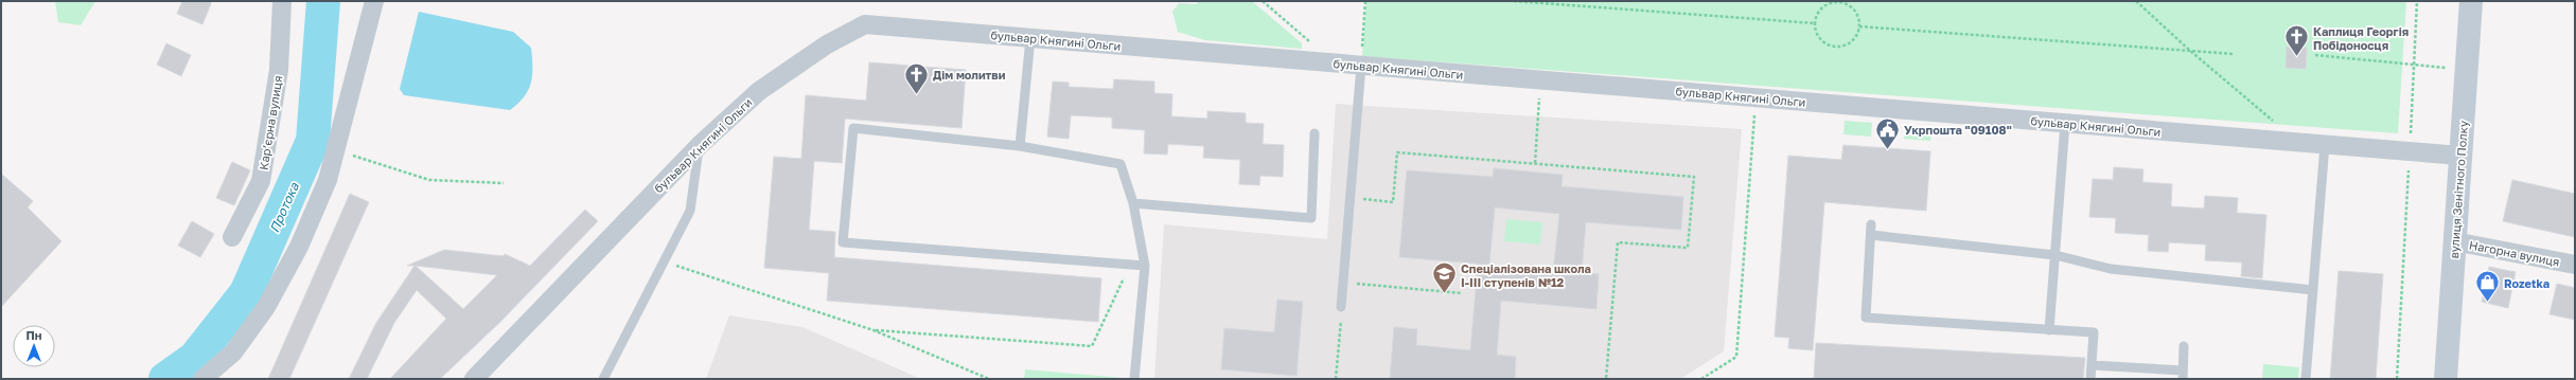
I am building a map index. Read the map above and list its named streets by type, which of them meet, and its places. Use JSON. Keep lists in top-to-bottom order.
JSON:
{
  "streets": {
    "street": [
      "бульвар Княгині Ольги",
      "Карʼєрна вулиця",
      "вулиця Зенітного Полку",
      "Нагорна вулиця"
    ]
  },
  "crossings": [
    ["бульвар Княгині Ольги", "вулиця Зенітного Полку"],
    ["вулиця Зенітного Полку", "Нагорна вулиця"]
  ],
  "water": ["Протока"],
  "places": {
    "church": ["Каплиця Георгія Побідоносця", "Дім молитви"],
    "public building": ["Укрпошта \"09108\""],
    "school or university": ["Спеціалізована школа І-ІІІ ступенів №12"],
    "shop": ["Rozetka"]
  },
  "north": "top"
}
